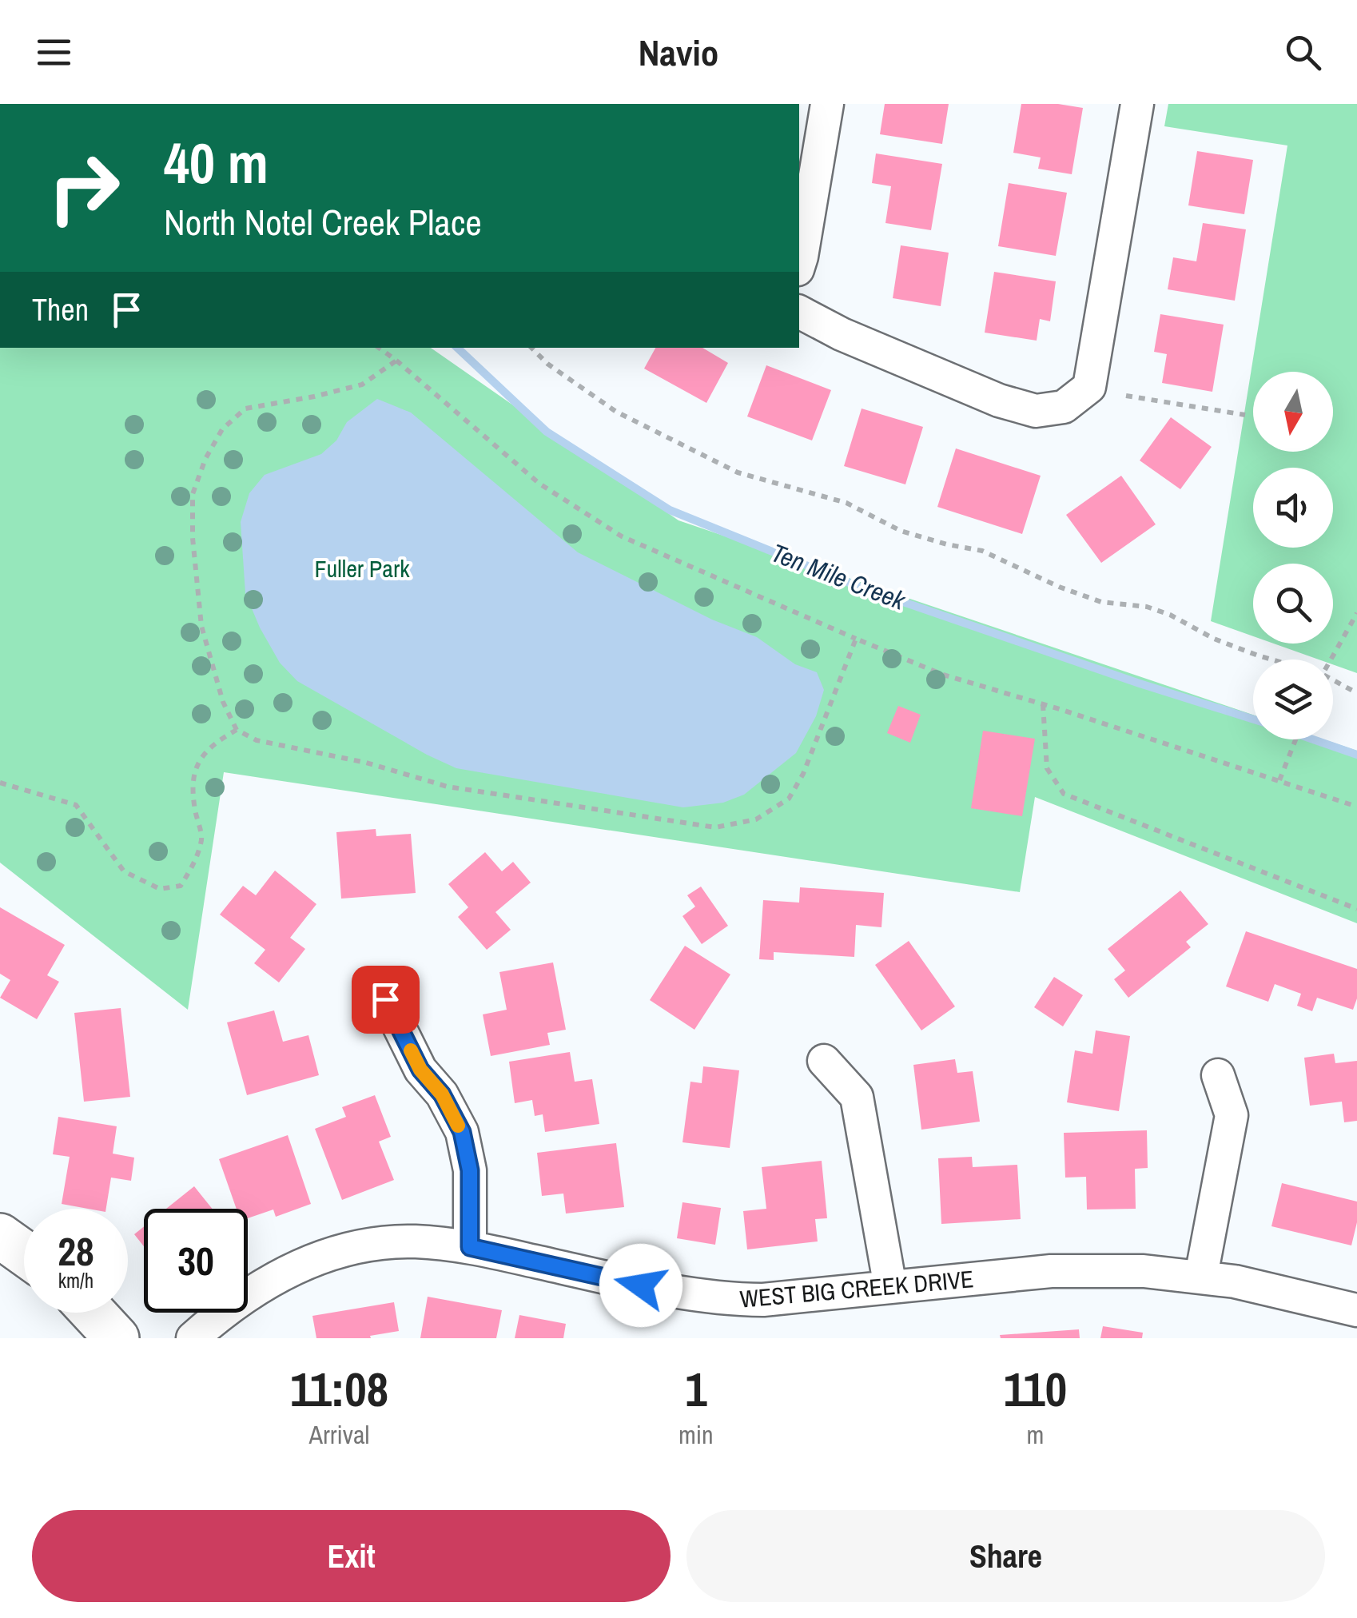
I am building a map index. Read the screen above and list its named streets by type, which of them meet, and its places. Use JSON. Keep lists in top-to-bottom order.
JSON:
{
  "streets": {
    "street": ["WEST BIG CREEK DRIVE"]
  },
  "water": ["Ten Mile Creek"],
  "parks": ["Fuller Park"],
  "north": "bottom",
  "page": {
    "header": "Navio",
    "turn": ["40 m", "North Notel Creek Place"],
    "then": "Then",
    "speed": "28 km/h",
    "limit": "30",
    "eta": [
      "11:08",
      "Arrival",
      "1",
      "min",
      "110",
      "m"
    ],
    "buttons": ["Exit", "Share"]
  }
}
